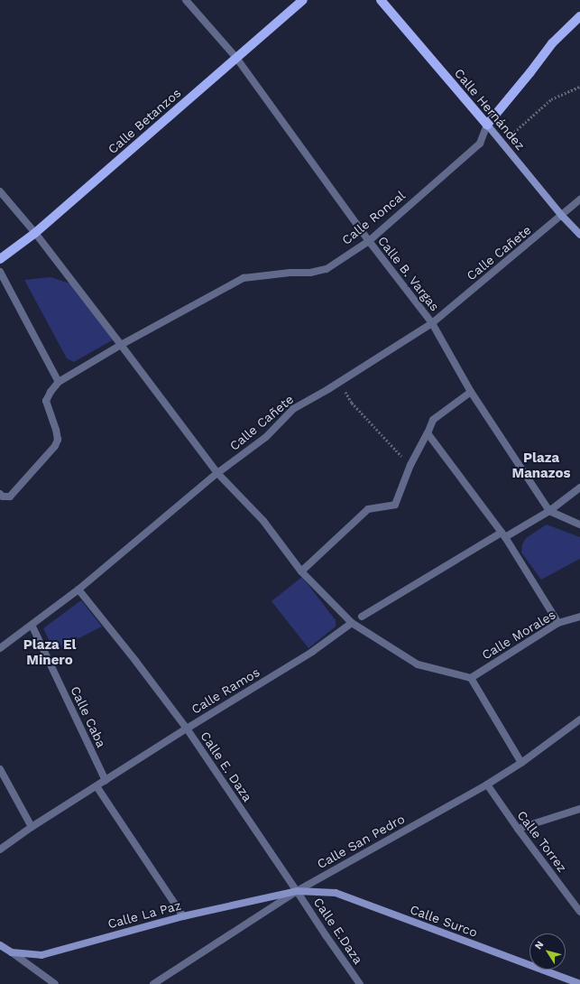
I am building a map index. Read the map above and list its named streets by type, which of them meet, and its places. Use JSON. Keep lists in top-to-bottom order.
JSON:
{
  "streets": {
    "main road": [
      "Calle Hernández",
      "Calle Betanzos",
      "Calle Roncal",
      "Calle La Paz",
      "Calle Surco"
    ],
    "street": [
      "Calle Cañete",
      "Calle B. Vargas",
      "Calle Morales",
      "Calle Ramos",
      "Calle Caba",
      "Calle E. Daza",
      "Calle San Pedro",
      "Calle Torrez",
      "Calle E.Daza"
    ]
  },
  "crossings": [
    ["Calle Hernández", "Calle Roncal"],
    ["Calle Hernández", "Calle Cañete"],
    ["Calle Betanzos", "Calle B. Vargas"],
    ["Calle Roncal", "Calle B. Vargas"],
    ["Calle Cañete", "Calle B. Vargas"],
    ["Calle Cañete", "Calle Caba"],
    ["Calle Cañete", "Calle E. Daza"],
    ["Calle Ramos", "Calle Caba"],
    ["Calle Ramos", "Calle E. Daza"],
    ["Calle E. Daza", "Calle San Pedro"],
    ["Calle E. Daza", "Calle La Paz"],
    ["Calle E. Daza", "Calle Surco"],
    ["Calle E. Daza", "Calle E.Daza"],
    ["Calle San Pedro", "Calle Torrez"],
    ["Calle San Pedro", "Calle La Paz"],
    ["Calle San Pedro", "Calle Surco"],
    ["Calle San Pedro", "Calle E.Daza"],
    ["Calle La Paz", "Calle Surco"],
    ["Calle La Paz", "Calle E.Daza"],
    ["Calle Surco", "Calle E.Daza"]
  ],
  "districts": ["Plaza Manazos", "Plaza El Minero"],
  "north": "top left"
}
